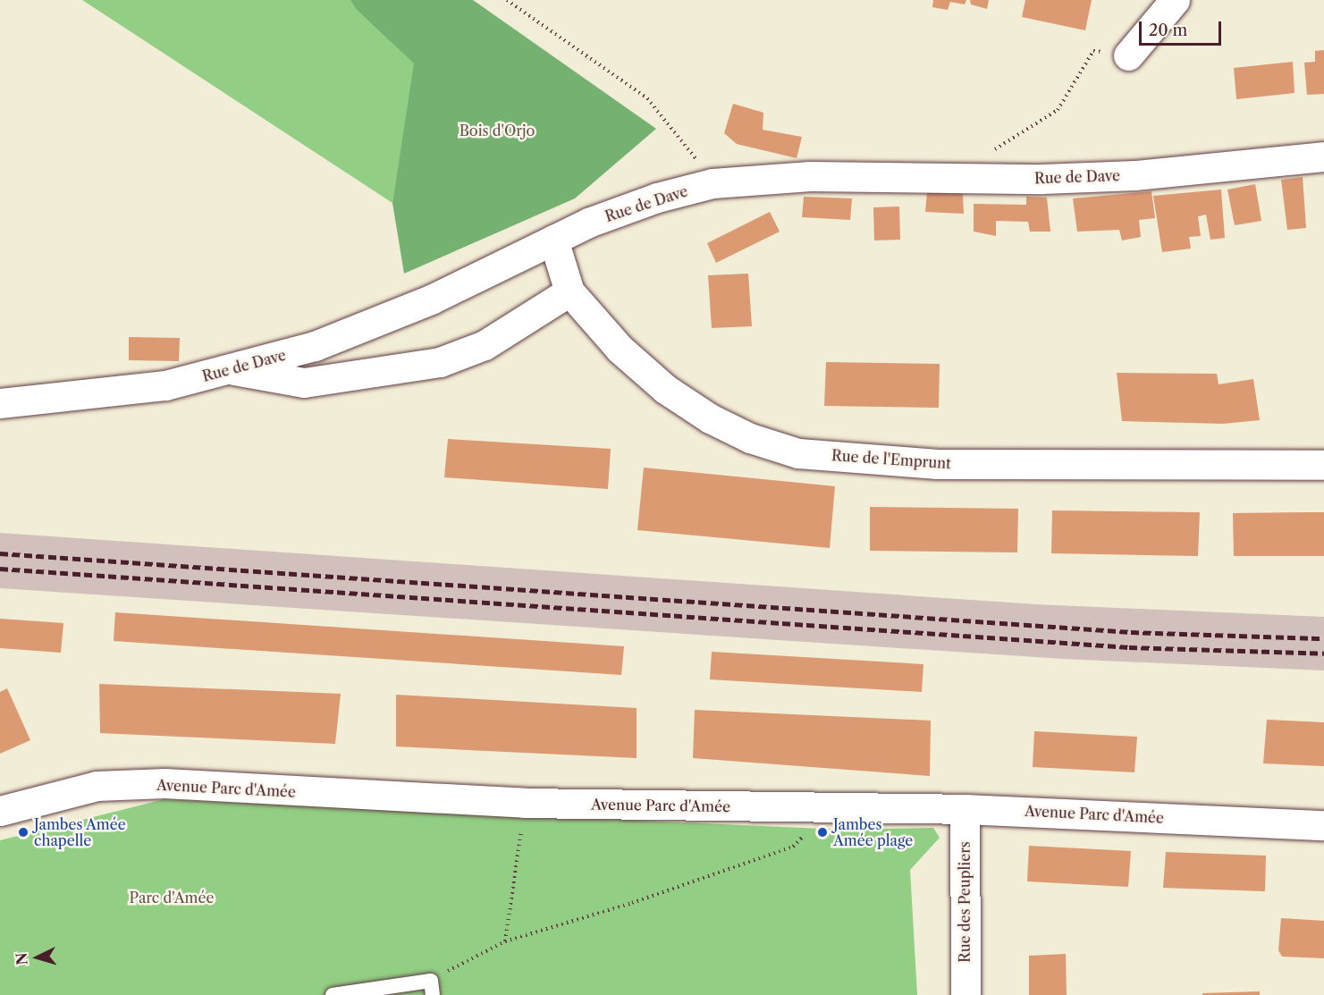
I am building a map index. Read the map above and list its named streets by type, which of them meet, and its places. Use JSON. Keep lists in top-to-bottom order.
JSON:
{
  "streets": {
    "street": [
      "Rue de Dave",
      "Rue de l'Emprunt",
      "Avenue Parc d'Amée",
      "Rue des Peupliers"
    ]
  },
  "crossings": [
    ["Rue de Dave", "Rue de l'Emprunt"],
    ["Avenue Parc d'Amée", "Rue des Peupliers"]
  ],
  "parks": ["Bois d'Orjo", "Parc d'Amée"],
  "places": ["Jambes Amée chapelle", "Jambes Amée plage"],
  "scale_bar": "20 m",
  "north": "left"
}
